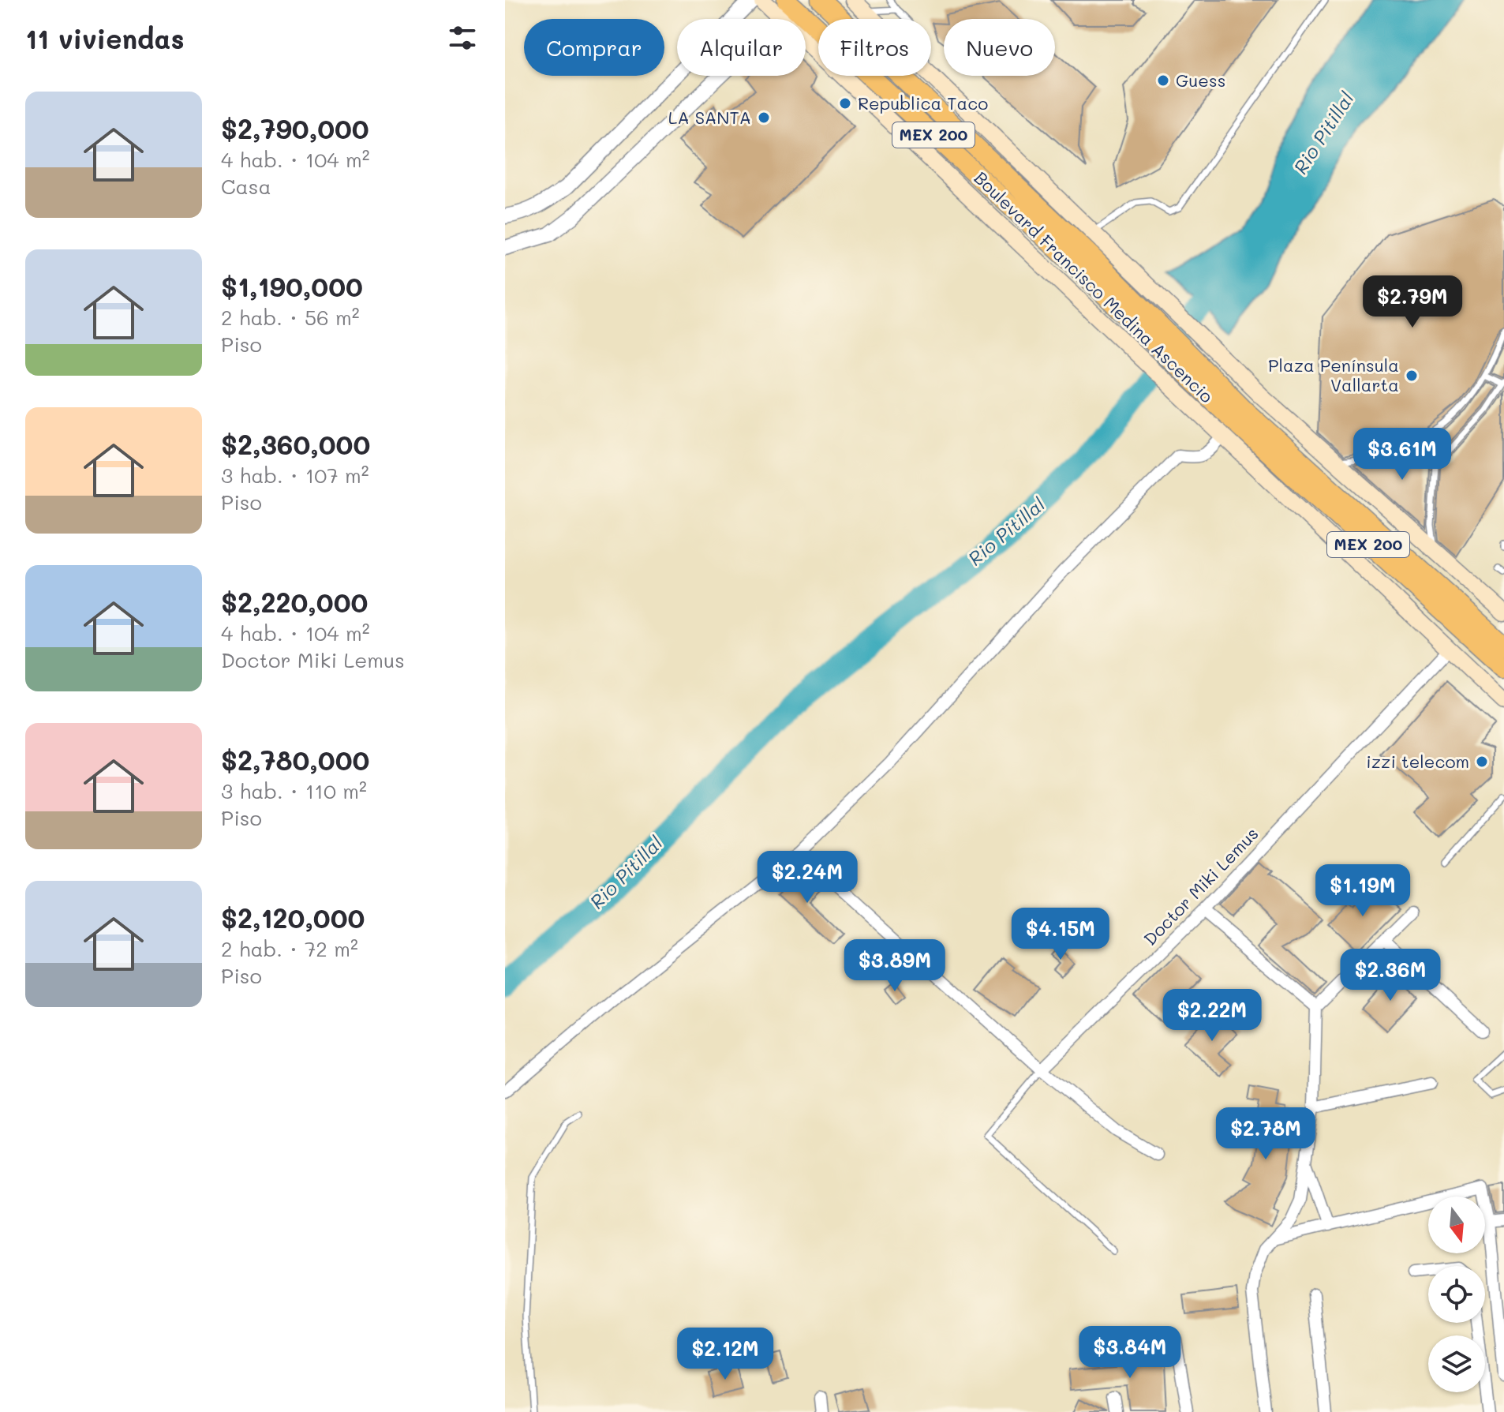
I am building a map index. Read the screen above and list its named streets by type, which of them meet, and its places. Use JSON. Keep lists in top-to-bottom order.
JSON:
{
  "streets": {
    "highway": ["MEX 200", "Boulevard Francisco Medina Ascencio"],
    "street": ["Doctor Miki Lemus"]
  },
  "crossings": [
    ["MEX 200", "Boulevard Francisco Medina Ascencio"]
  ],
  "water": ["Rio Pitillal"],
  "places": [
    "Guess",
    "Republica Taco",
    "LA SANTA",
    "Plaza Península Vallarta",
    "izzi telecom"
  ],
  "north": "bottom",
  "page": {
    "heading": "11 viviendas",
    "chip": [
      "Comprar",
      "Alquilar",
      "Filtros",
      "Nuevo"
    ],
    "list": [
      {
        "name": "$2,790,000",
        "note": "4 hab. · 104 m² · Casa"
      },
      {
        "name": "$1,190,000",
        "note": "2 hab. · 56 m² · Piso"
      },
      {
        "name": "$2,360,000",
        "note": "3 hab. · 107 m² · Piso"
      },
      {
        "name": "$2,220,000",
        "note": "4 hab. · 104 m² · Doctor Miki Lemus"
      },
      {
        "name": "$2,780,000",
        "note": "3 hab. · 110 m² · Piso"
      },
      {
        "name": "$2,120,000",
        "note": "2 hab. · 72 m² · Piso"
      }
    ],
    "price": [
      "$2.79M",
      "$3.61M",
      "$2.24M",
      "$1.19M",
      "$4.15M",
      "$3.89M",
      "$2.36M",
      "$2.22M",
      "$2.78M",
      "$3.84M",
      "$2.12M"
    ]
  }
}
